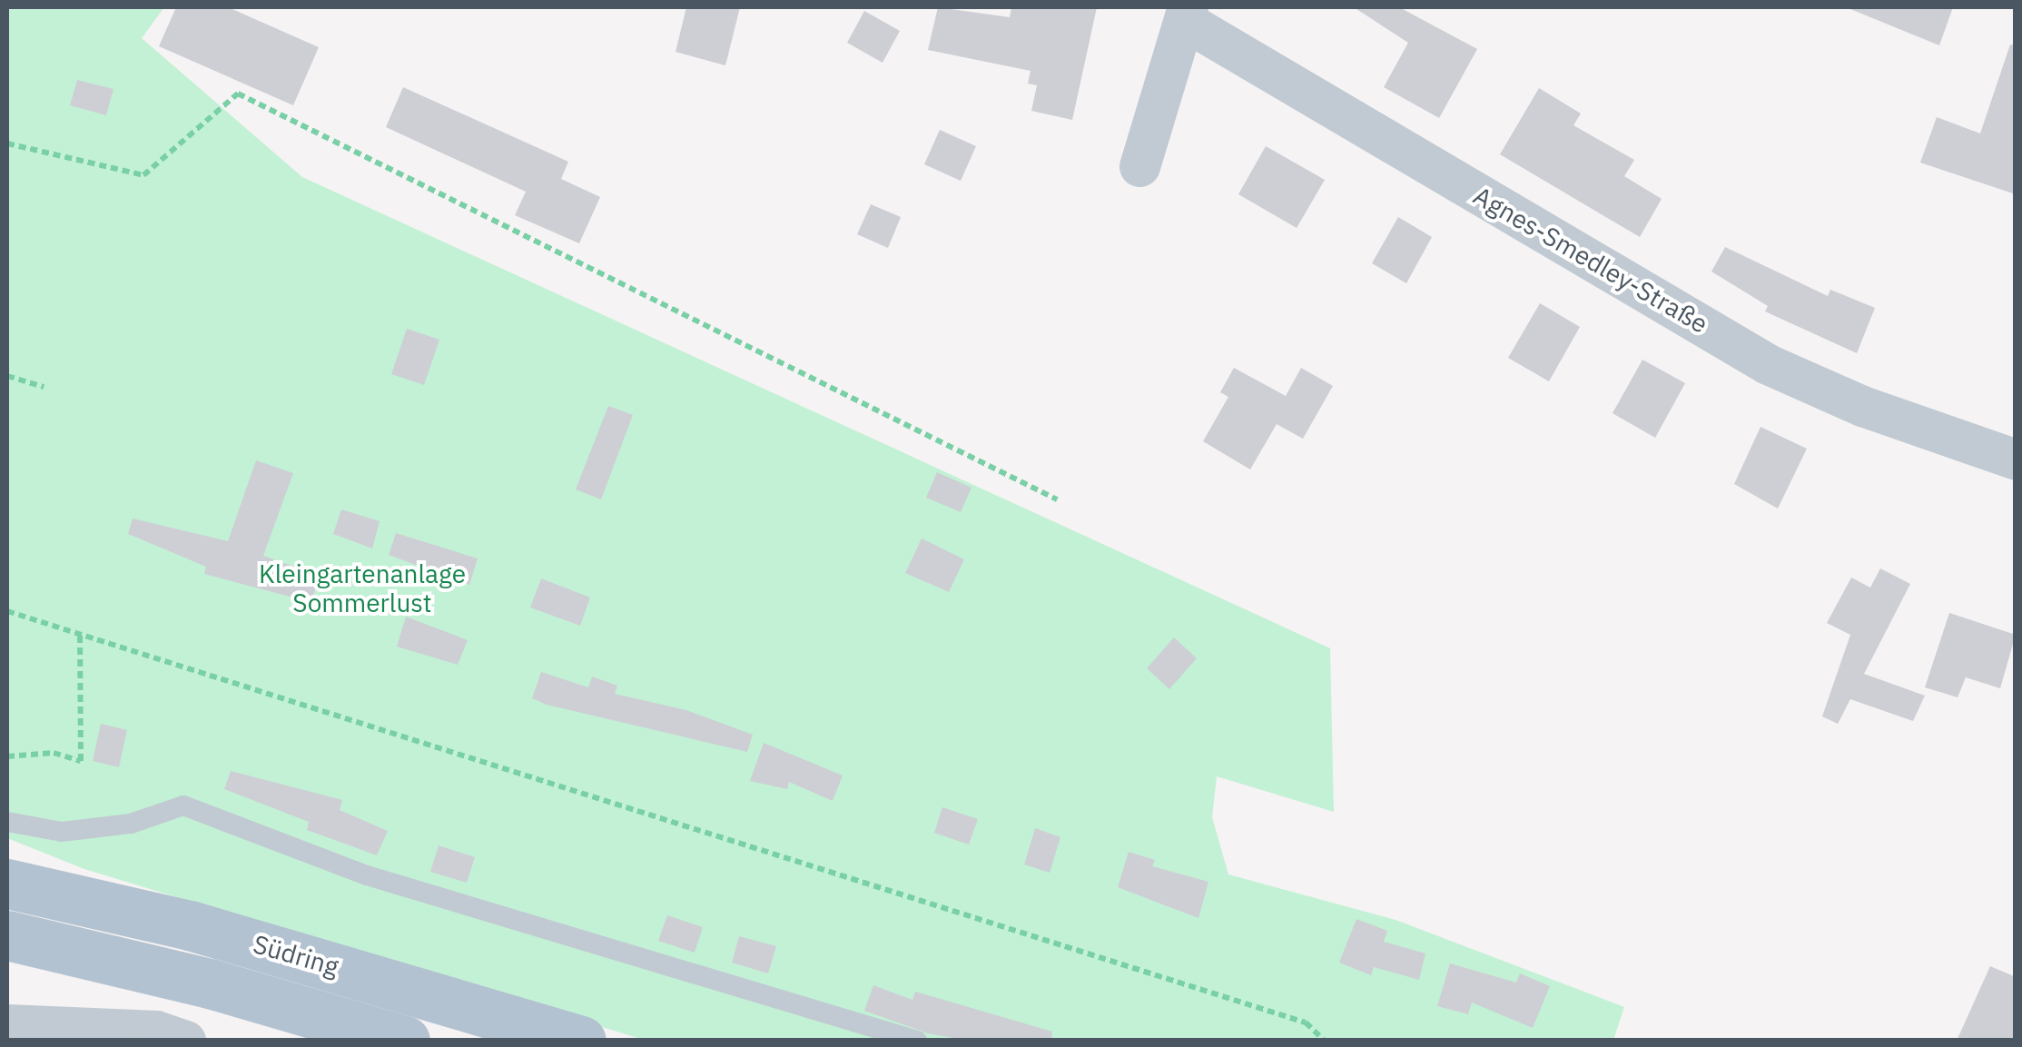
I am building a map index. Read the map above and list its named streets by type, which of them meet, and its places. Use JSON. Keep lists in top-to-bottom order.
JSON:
{
  "streets": {
    "main road": ["Südring"],
    "street": ["Agnes-Smedley-Straße"]
  },
  "parks": ["Kleingartenanlage Sommerlust"]
}
